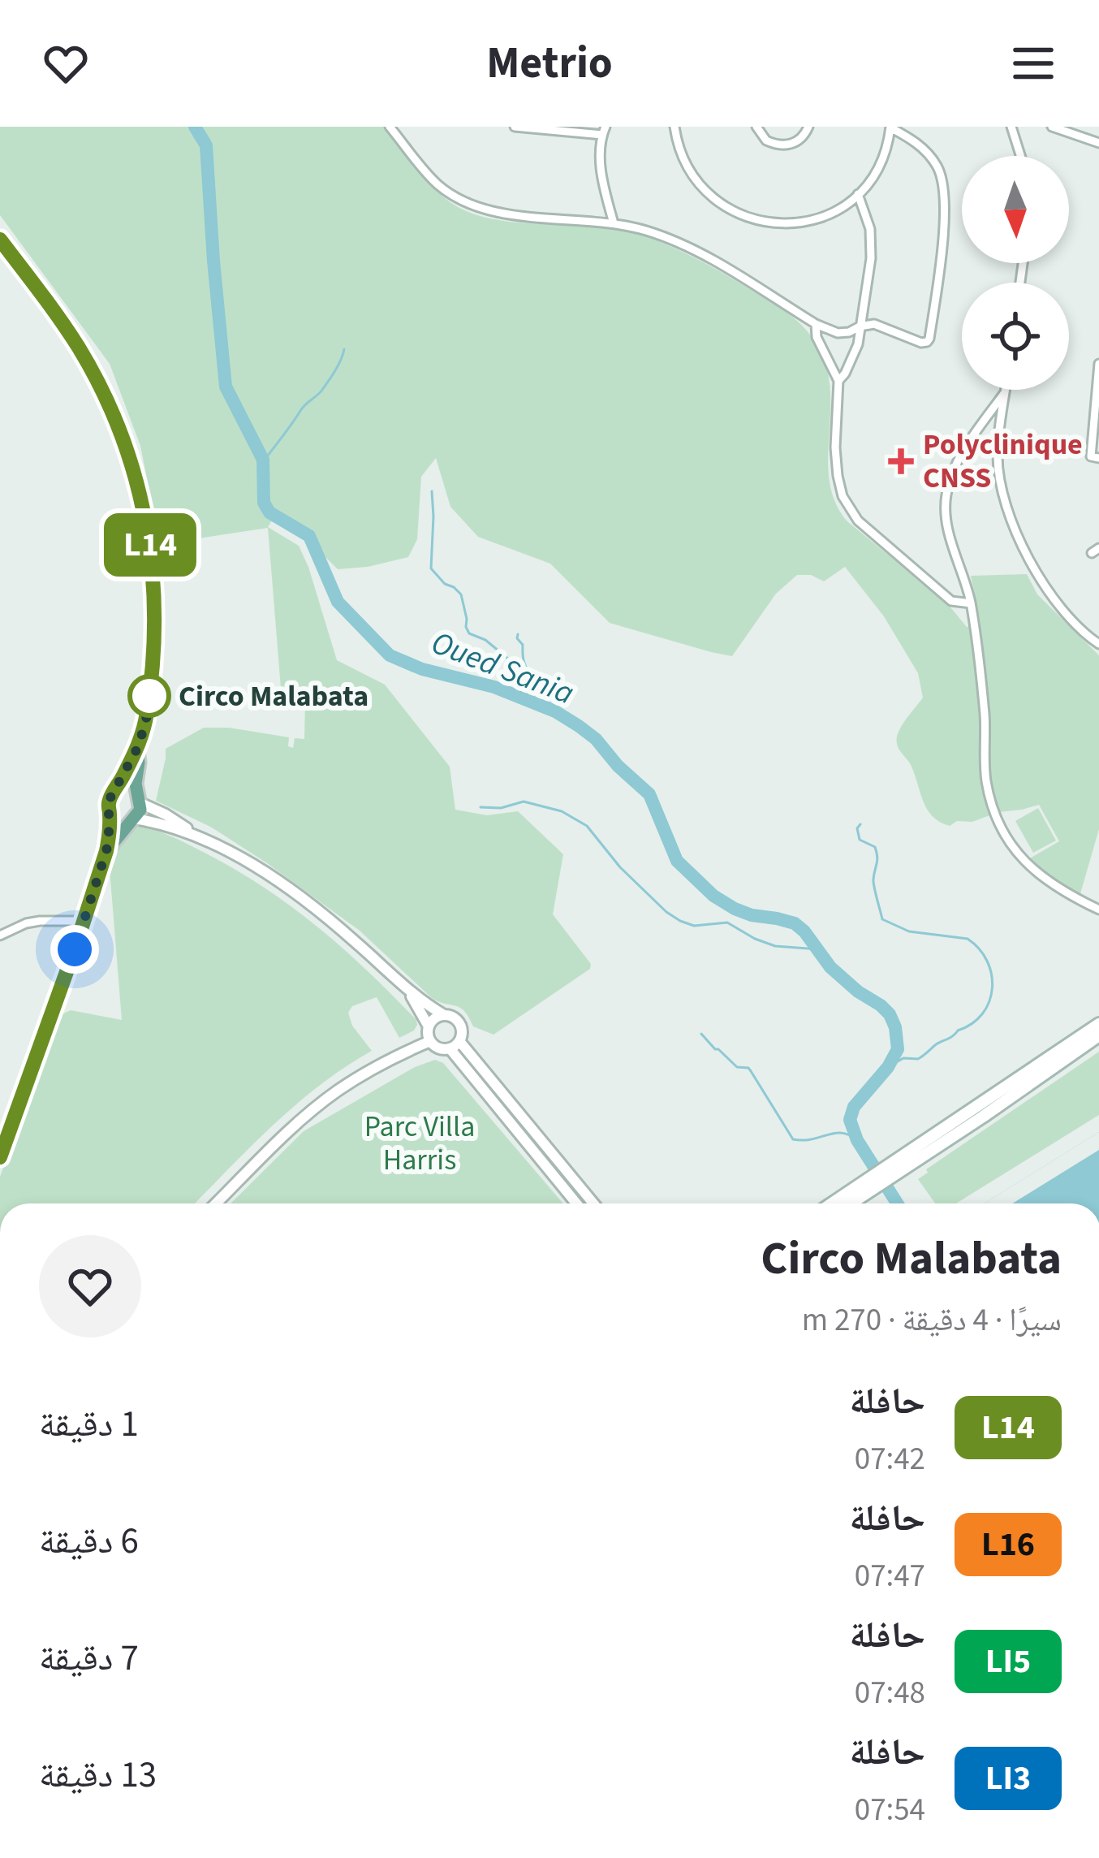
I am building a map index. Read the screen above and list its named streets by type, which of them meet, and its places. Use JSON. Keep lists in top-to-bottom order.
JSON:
{
  "water": ["Oued Sania"],
  "parks": ["Parc Villa Harris"],
  "places": {
    "health": ["Polyclinique CNSS"],
    "other": ["Circo Malabata"]
  },
  "lines": ["bus line L14"],
  "north": "bottom",
  "page": {
    "header": "Metrio",
    "on_map": "L14",
    "heading": ["Circo Malabata", "سيرًا · 4 دقيقة · 270 m"],
    "list": [
      {
        "mark": "L14",
        "name": "حافلة",
        "note": "07:42",
        "value": "1 دقيقة"
      },
      {
        "mark": "L16",
        "name": "حافلة",
        "note": "07:47",
        "value": "6 دقيقة"
      },
      {
        "mark": "LI5",
        "name": "حافلة",
        "note": "07:48",
        "value": "7 دقيقة"
      },
      {
        "mark": "LI3",
        "name": "حافلة",
        "note": "07:54",
        "value": "13 دقيقة"
      }
    ]
  }
}
